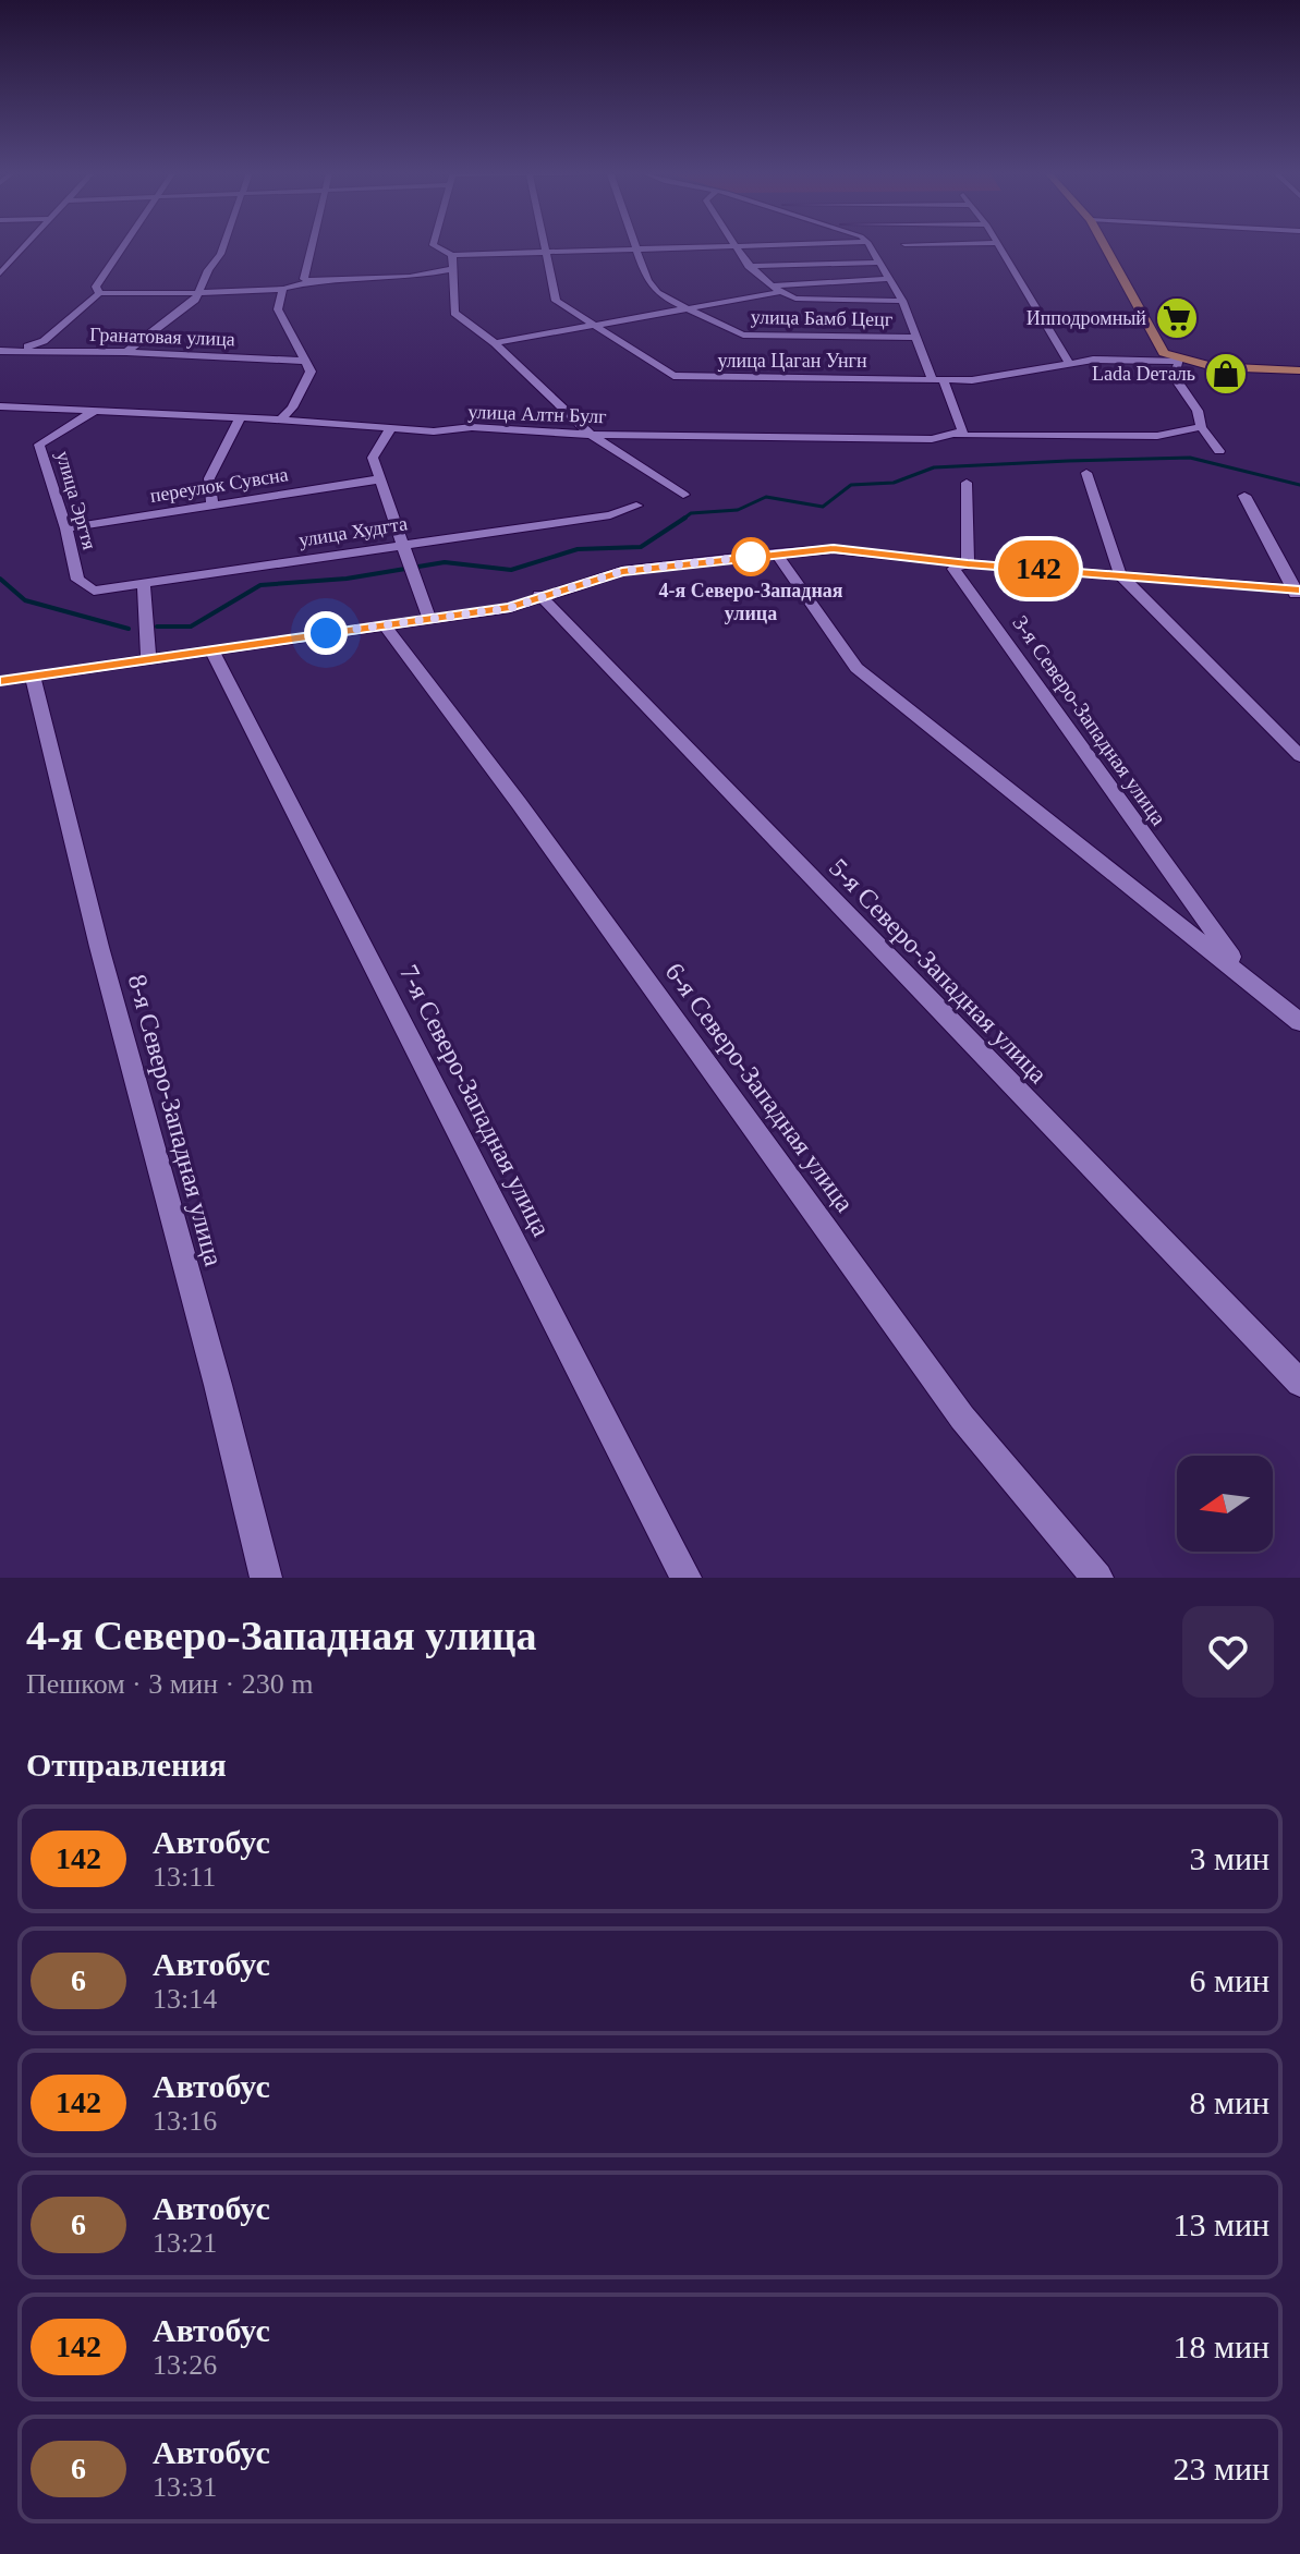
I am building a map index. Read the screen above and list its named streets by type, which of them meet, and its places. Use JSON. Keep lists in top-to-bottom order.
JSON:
{
  "streets": {
    "street": [
      "улица Бамб Цецг",
      "Гранатовая улица",
      "улица Цаган Унгн",
      "улица Алтн Булг",
      "переулок Сувсна",
      "улица Эргтя",
      "улица Худгта",
      "3-я Северо-Западная улица",
      "5-я Северо-Западная улица",
      "6-я Северо-Западная улица",
      "7-я Северо-Западная улица",
      "8-я Северо-Западная улица"
    ]
  },
  "crossings": [
    ["улица Алтн Булг", "улица Эргтя"],
    ["переулок Сувсна", "улица Эргтя"],
    ["улица Эргтя", "улица Худгта"]
  ],
  "places": {
    "supermarket": ["Ипподромный"],
    "shop": ["Lada Dеталь"],
    "other": ["4-я Северо-Западная улица"]
  },
  "lines": ["bus line 142"],
  "north": "left",
  "page": {
    "on_map": "142",
    "heading": [
      ["4-я Северо-Западная улица", "Пешком · 3 мин · 230 m"],
      "Отправления"
    ],
    "list": [
      {
        "mark": "142",
        "name": "Автобус",
        "note": "13:11",
        "value": "3 мин"
      },
      {
        "mark": "6",
        "name": "Автобус",
        "note": "13:14",
        "value": "6 мин"
      },
      {
        "mark": "142",
        "name": "Автобус",
        "note": "13:16",
        "value": "8 мин"
      },
      {
        "mark": "6",
        "name": "Автобус",
        "note": "13:21",
        "value": "13 мин"
      },
      {
        "mark": "142",
        "name": "Автобус",
        "note": "13:26",
        "value": "18 мин"
      },
      {
        "mark": "6",
        "name": "Автобус",
        "note": "13:31",
        "value": "23 мин"
      }
    ]
  }
}
